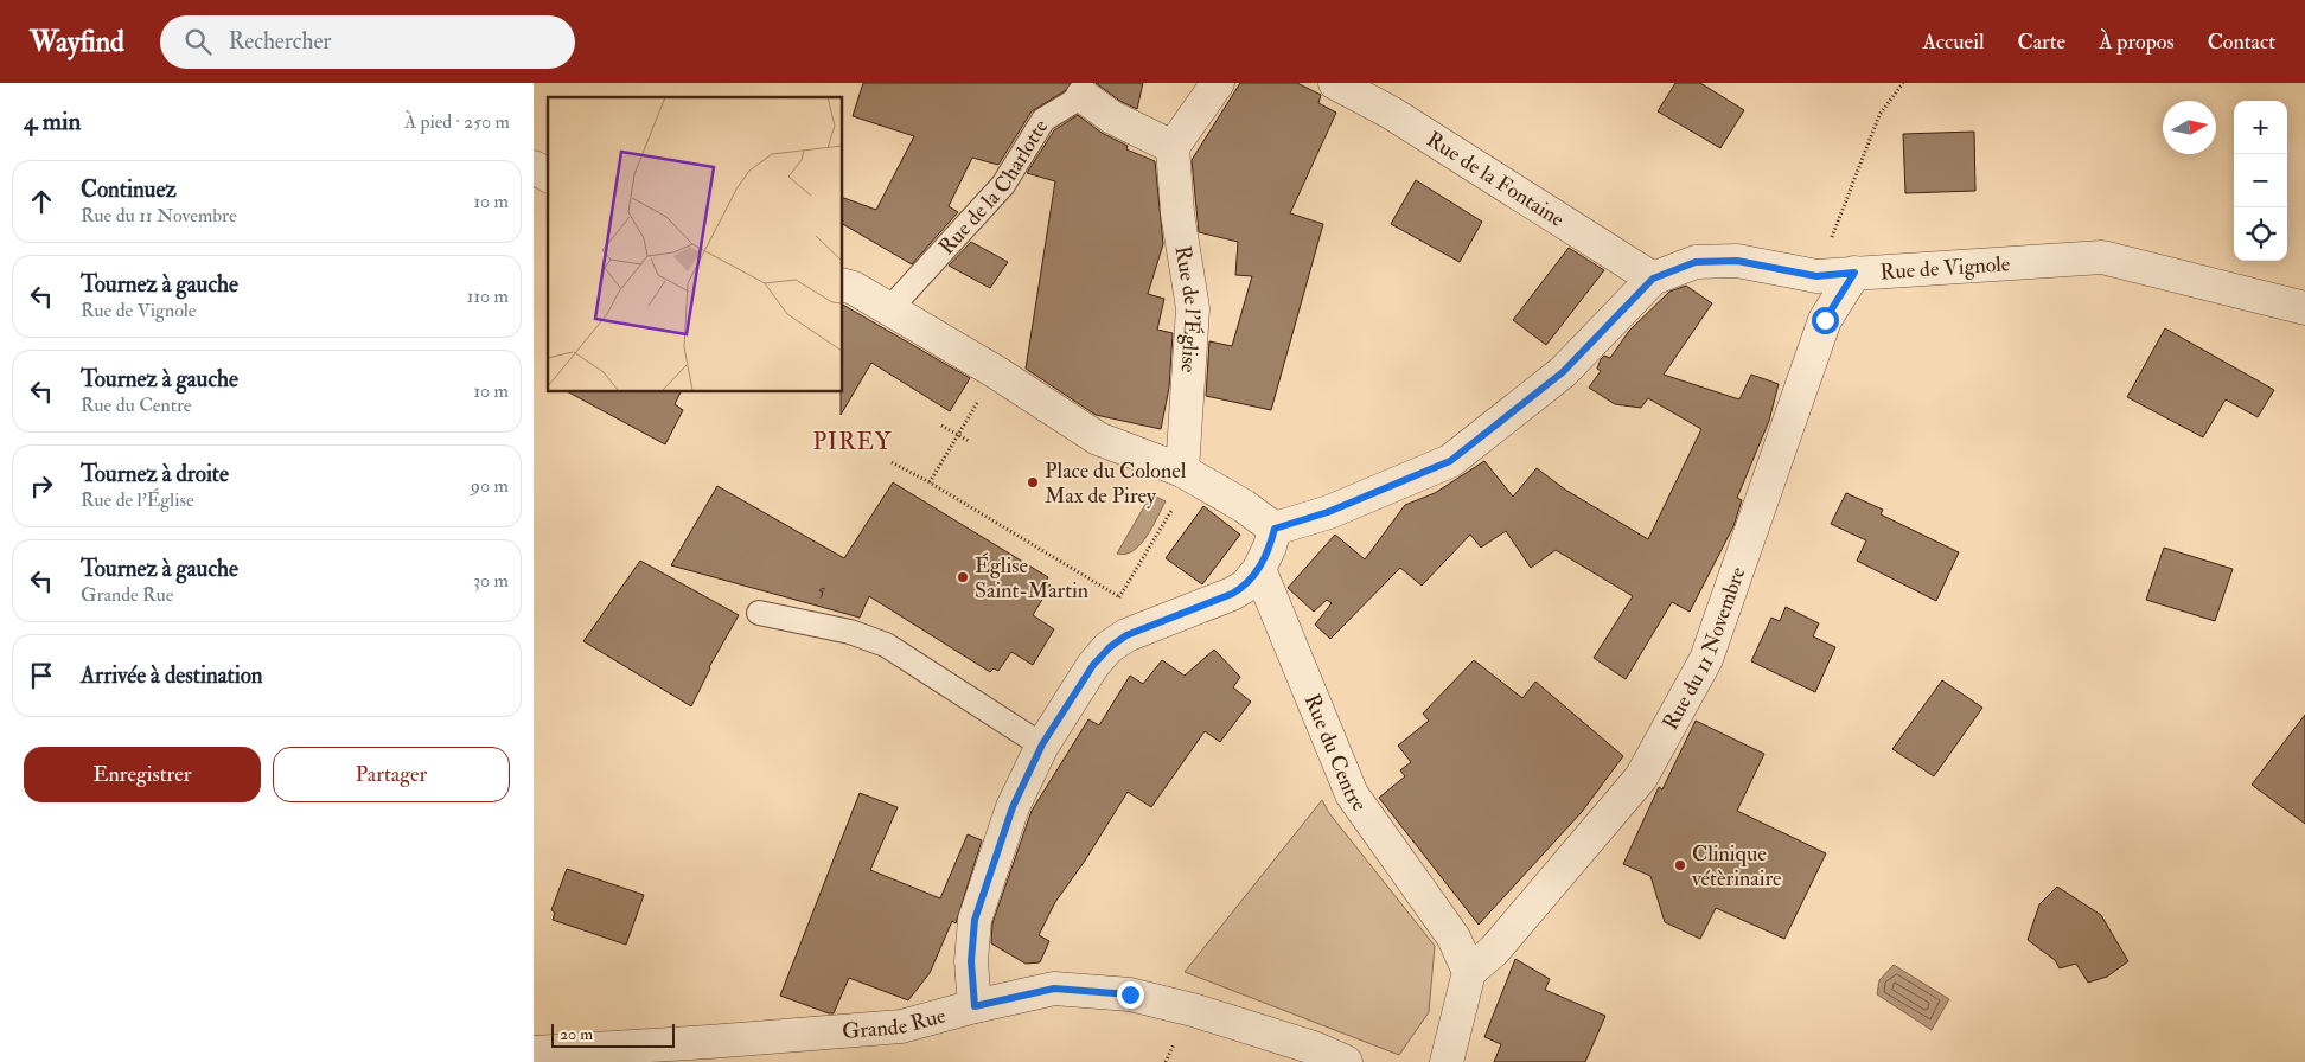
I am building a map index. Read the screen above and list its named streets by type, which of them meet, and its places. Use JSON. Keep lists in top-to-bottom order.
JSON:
{
  "streets": {
    "street": [
      "Rue de la Fontaine",
      "Rue de la Charlotte",
      "Rue de Vignole",
      "Rue de l'Église",
      "Rue du 11 Novembre",
      "Rue du Centre",
      "Grande Rue"
    ]
  },
  "crossings": [
    ["Rue de la Fontaine", "Rue de Vignole"],
    ["Rue de la Charlotte", "Rue de l'Église"],
    ["Rue de Vignole", "Rue du 11 Novembre"],
    ["Rue du 11 Novembre", "Rue du Centre"]
  ],
  "districts": ["PIREY"],
  "places": ["Place du Colonel Max de Pirey", "Église Saint-Martin", "Clinique vétèrinaire"],
  "house_numbers": ["5"],
  "scale_bar": "20 m",
  "north": "right",
  "page": {
    "header": "Wayfind",
    "search": "Rechercher",
    "nav": [
      "Accueil",
      "Carte",
      "À propos",
      "Contact"
    ],
    "heading": ["4 min", "À pied · 250 m"],
    "map_buttons": ["+", "−"],
    "list": [
      ["Continuez", "Rue du 11 Novembre", "10 m"],
      ["Tournez à gauche", "Rue de Vignole", "110 m"],
      ["Tournez à gauche", "Rue du Centre", "10 m"],
      ["Tournez à droite", "Rue de l'Église", "90 m"],
      ["Tournez à gauche", "Grande Rue", "30 m"],
      "Arrivée à destination"
    ],
    "buttons": ["Enregistrer", "Partager"],
    "scale": "20 m"
  }
}
